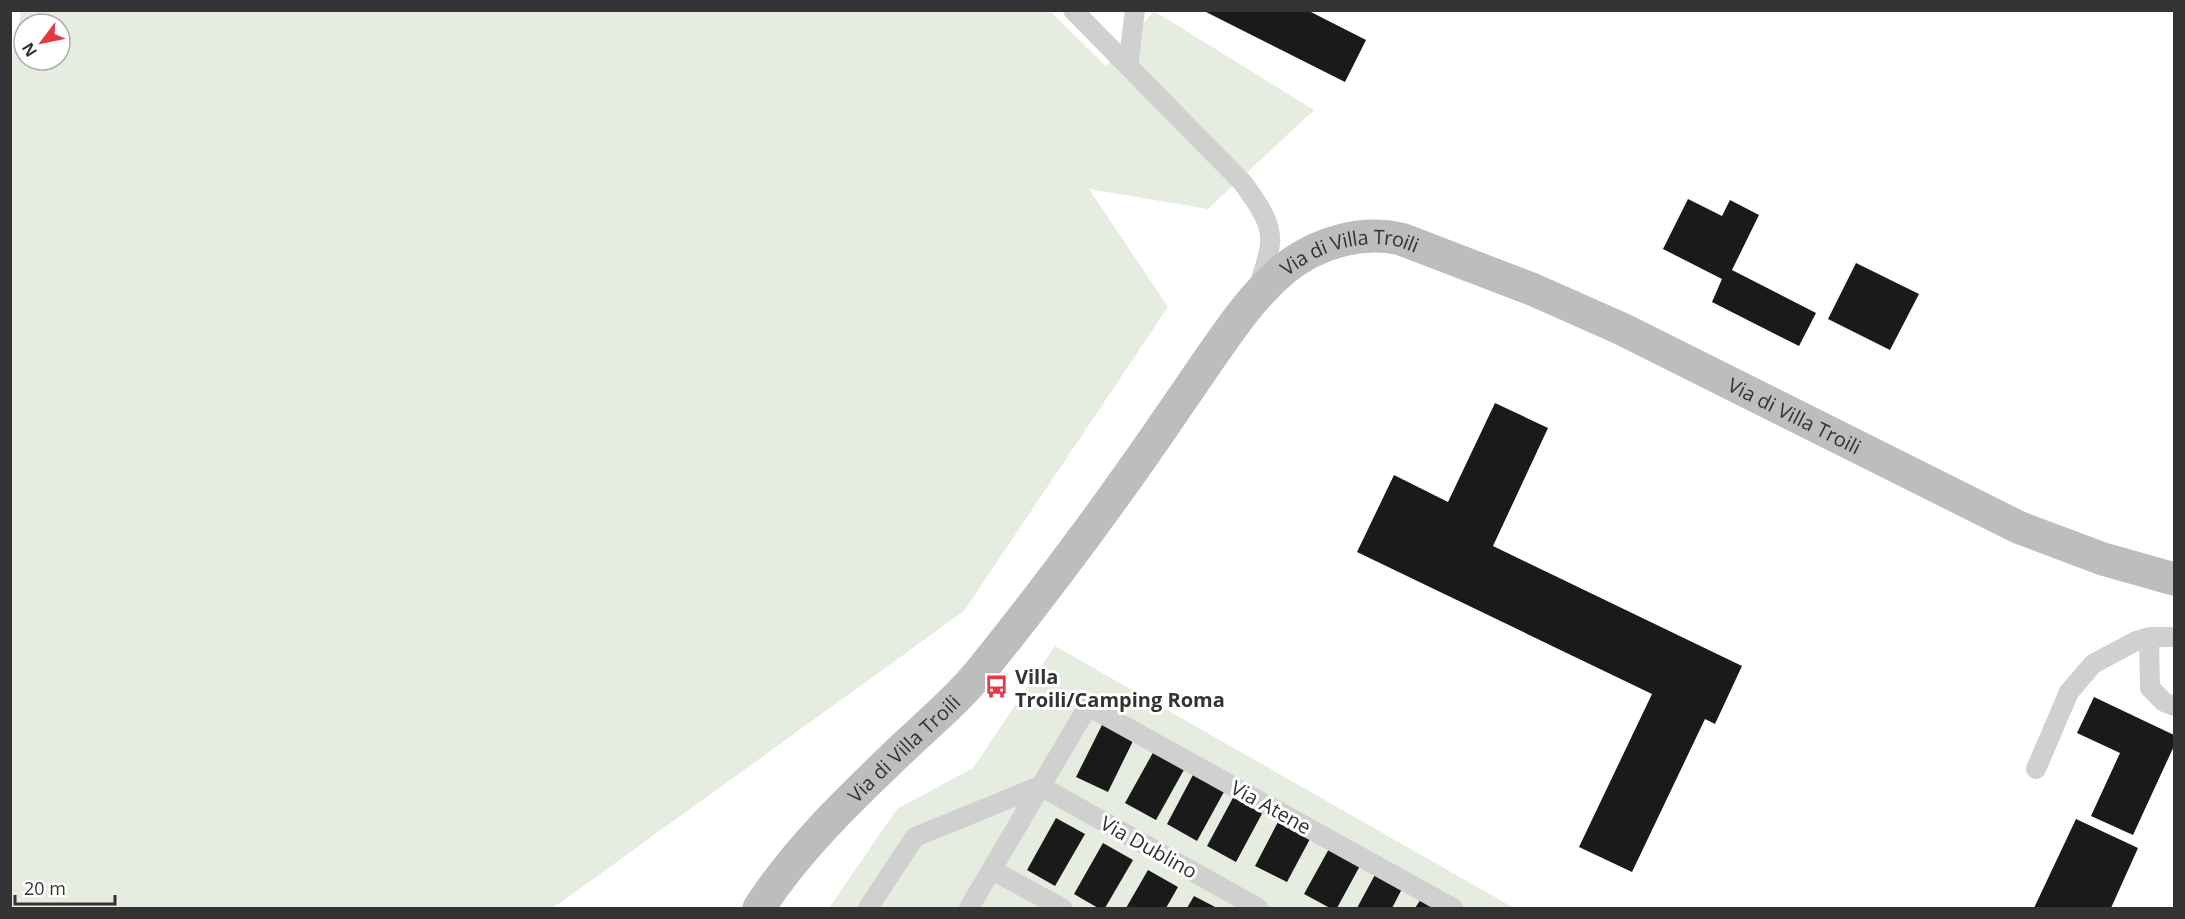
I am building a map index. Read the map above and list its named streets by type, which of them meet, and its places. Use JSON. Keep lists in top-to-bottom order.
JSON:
{
  "streets": {
    "street": ["Via di Villa Troili"],
    "lane": ["Via Atene", "Via Dublino"]
  },
  "crossings": [
    ["Via Atene", "Via Dublino"]
  ],
  "places": {
    "bus stop": ["Villa Troili/Camping Roma"]
  },
  "scale_bar": "20 m",
  "north": "bottom left"
}
